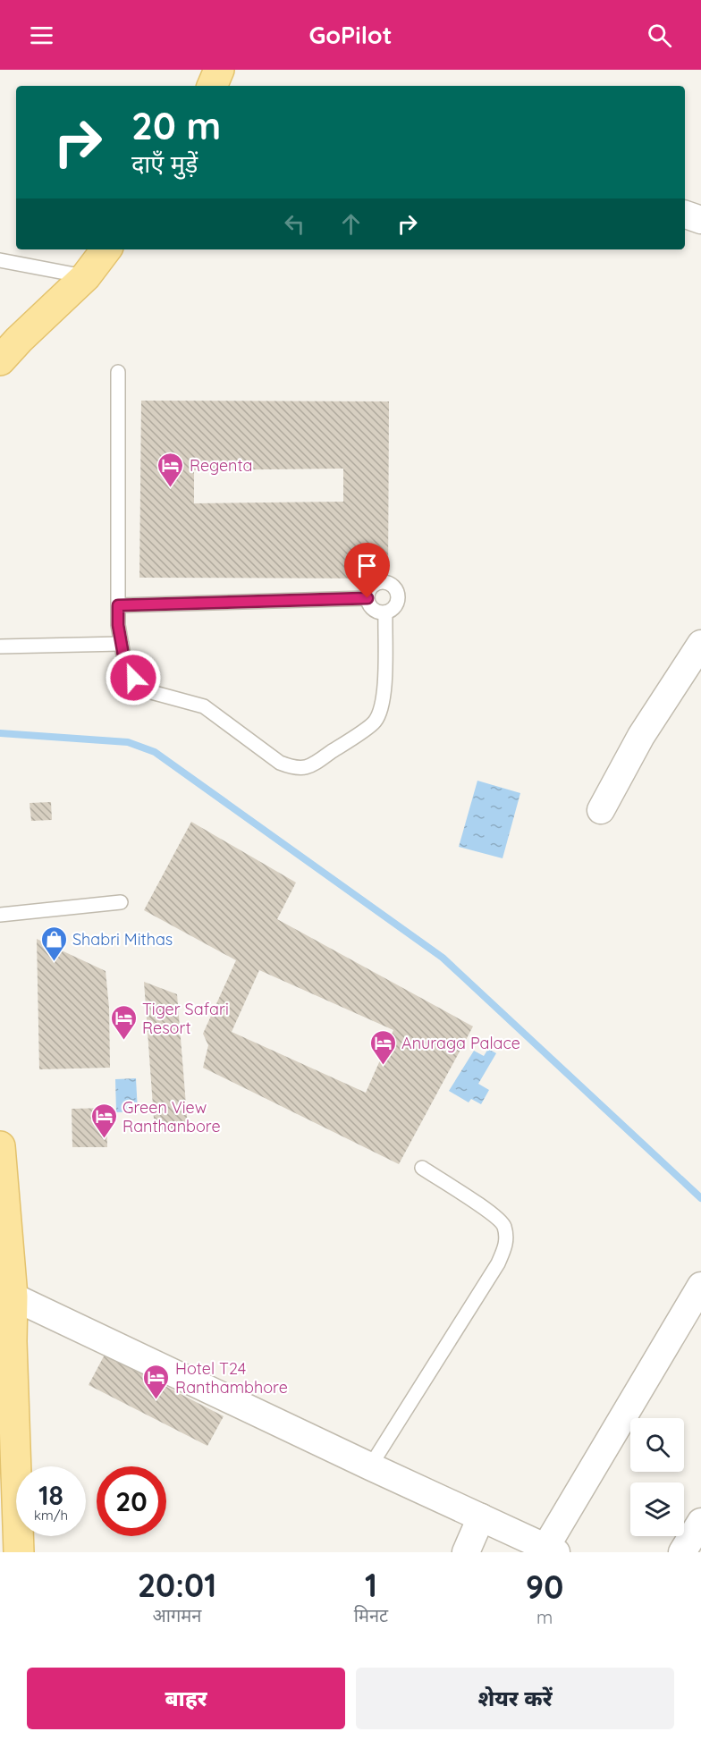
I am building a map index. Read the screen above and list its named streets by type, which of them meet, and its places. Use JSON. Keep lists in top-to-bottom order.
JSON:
{
  "places": {
    "hotel": [
      "Regenta",
      "Tiger Safari Resort",
      "Anuraga Palace",
      "Green View Ranthanbore",
      "Hotel T24 Ranthambhore"
    ],
    "shop": ["Shabri Mithas"]
  },
  "page": {
    "header": "GoPilot",
    "turn": ["20 m", "दाएँ मुड़ें"],
    "speed": "18 km/h",
    "limit": "20",
    "eta": [
      "20:01",
      "आगमन",
      "1",
      "मिनट",
      "90",
      "m"
    ],
    "buttons": ["बाहर", "शेयर करें"]
  }
}
